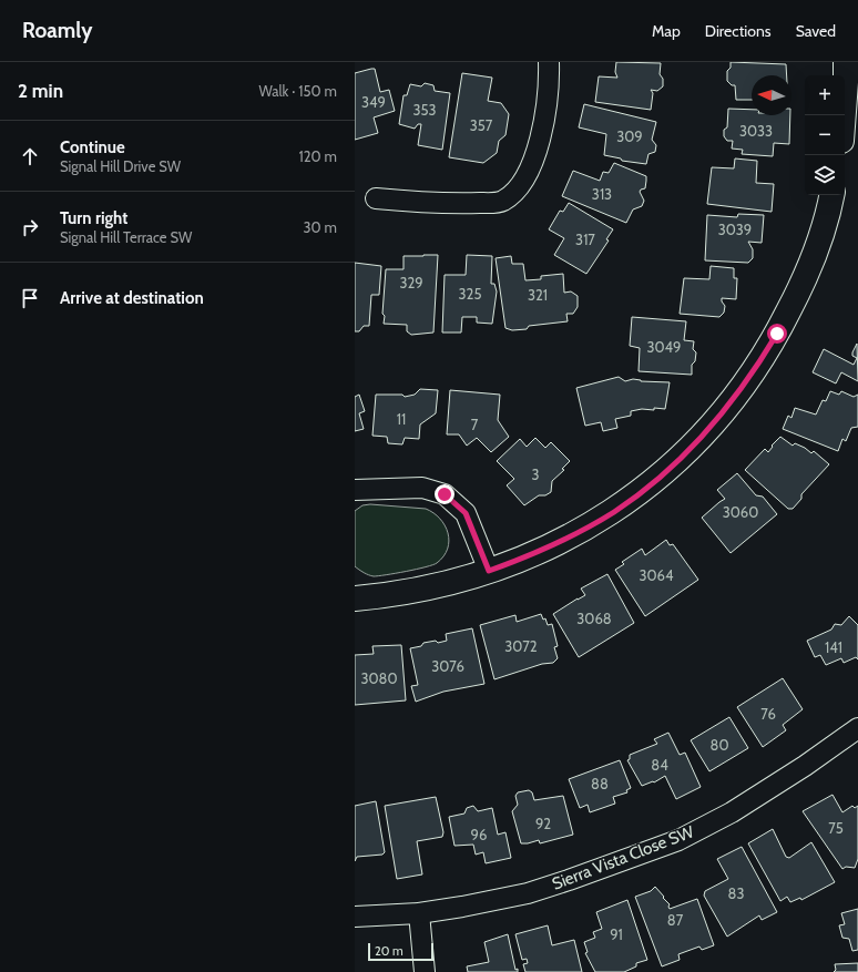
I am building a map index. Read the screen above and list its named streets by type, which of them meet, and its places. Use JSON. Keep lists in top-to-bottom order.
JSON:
{
  "streets": {
    "street": ["Sierra Vista Close SW"]
  },
  "house_numbers": [
    "349",
    "353",
    "357",
    "3033",
    "309",
    "313",
    "3039",
    "317",
    "329",
    "325",
    "321",
    "3049",
    "11",
    "7",
    "3",
    "3060",
    "3064",
    "3068",
    "3072",
    "141",
    "3076",
    "3080",
    "76",
    "80",
    "84",
    "88",
    "92",
    "75",
    "96",
    "83",
    "87",
    "91"
  ],
  "scale_bar": "20 m",
  "north": "left",
  "page": {
    "header": "Roamly",
    "nav": ["Map", "Directions", "Saved"],
    "heading": ["2 min", "Walk · 150 m"],
    "map_buttons": ["+", "−"],
    "list": [
      ["Continue", "Signal Hill Drive SW", "120 m"],
      ["Turn right", "Signal Hill Terrace SW", "30 m"],
      "Arrive at destination"
    ],
    "scale": "20 m"
  }
}
